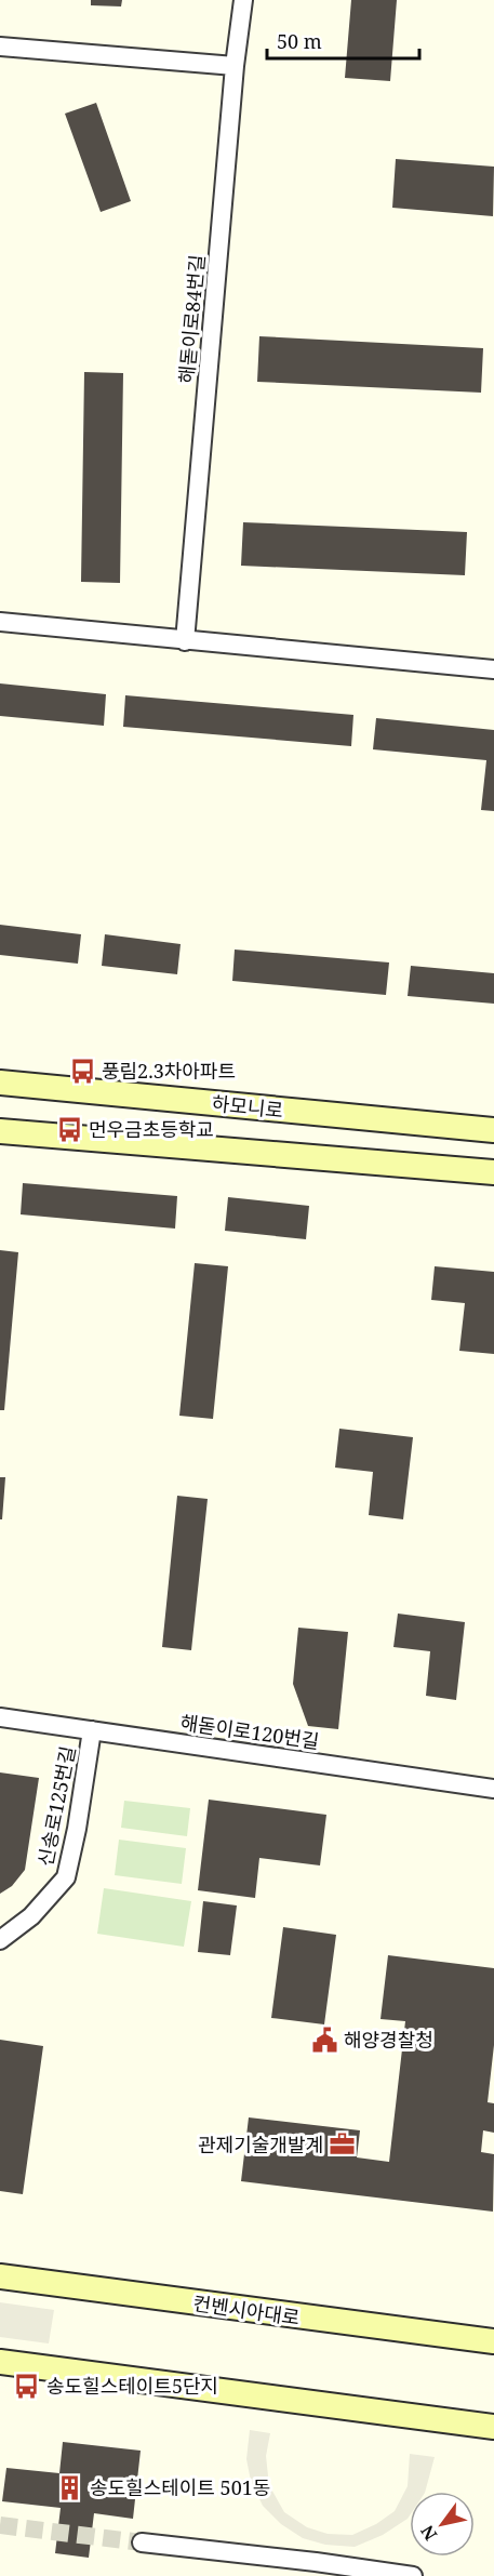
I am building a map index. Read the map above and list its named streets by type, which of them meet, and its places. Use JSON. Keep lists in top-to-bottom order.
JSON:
{
  "streets": {
    "street": [
      "해돋이로84번길",
      "하모니로",
      "해돋이로120번길",
      "신송로125번길",
      "컨벤시아대로"
    ]
  },
  "crossings": [
    ["해돋이로120번길", "신송로125번길"]
  ],
  "places": {
    "bus stop": ["풍림2.3차아파트", "먼우금초등학교", "송도힐스테이트5단지"],
    "public building": ["해양경찰청"],
    "office": ["관제기술개발계"],
    "building": ["송도힐스테이트 501동"]
  },
  "scale_bar": "50 m",
  "north": "bottom left"
}
